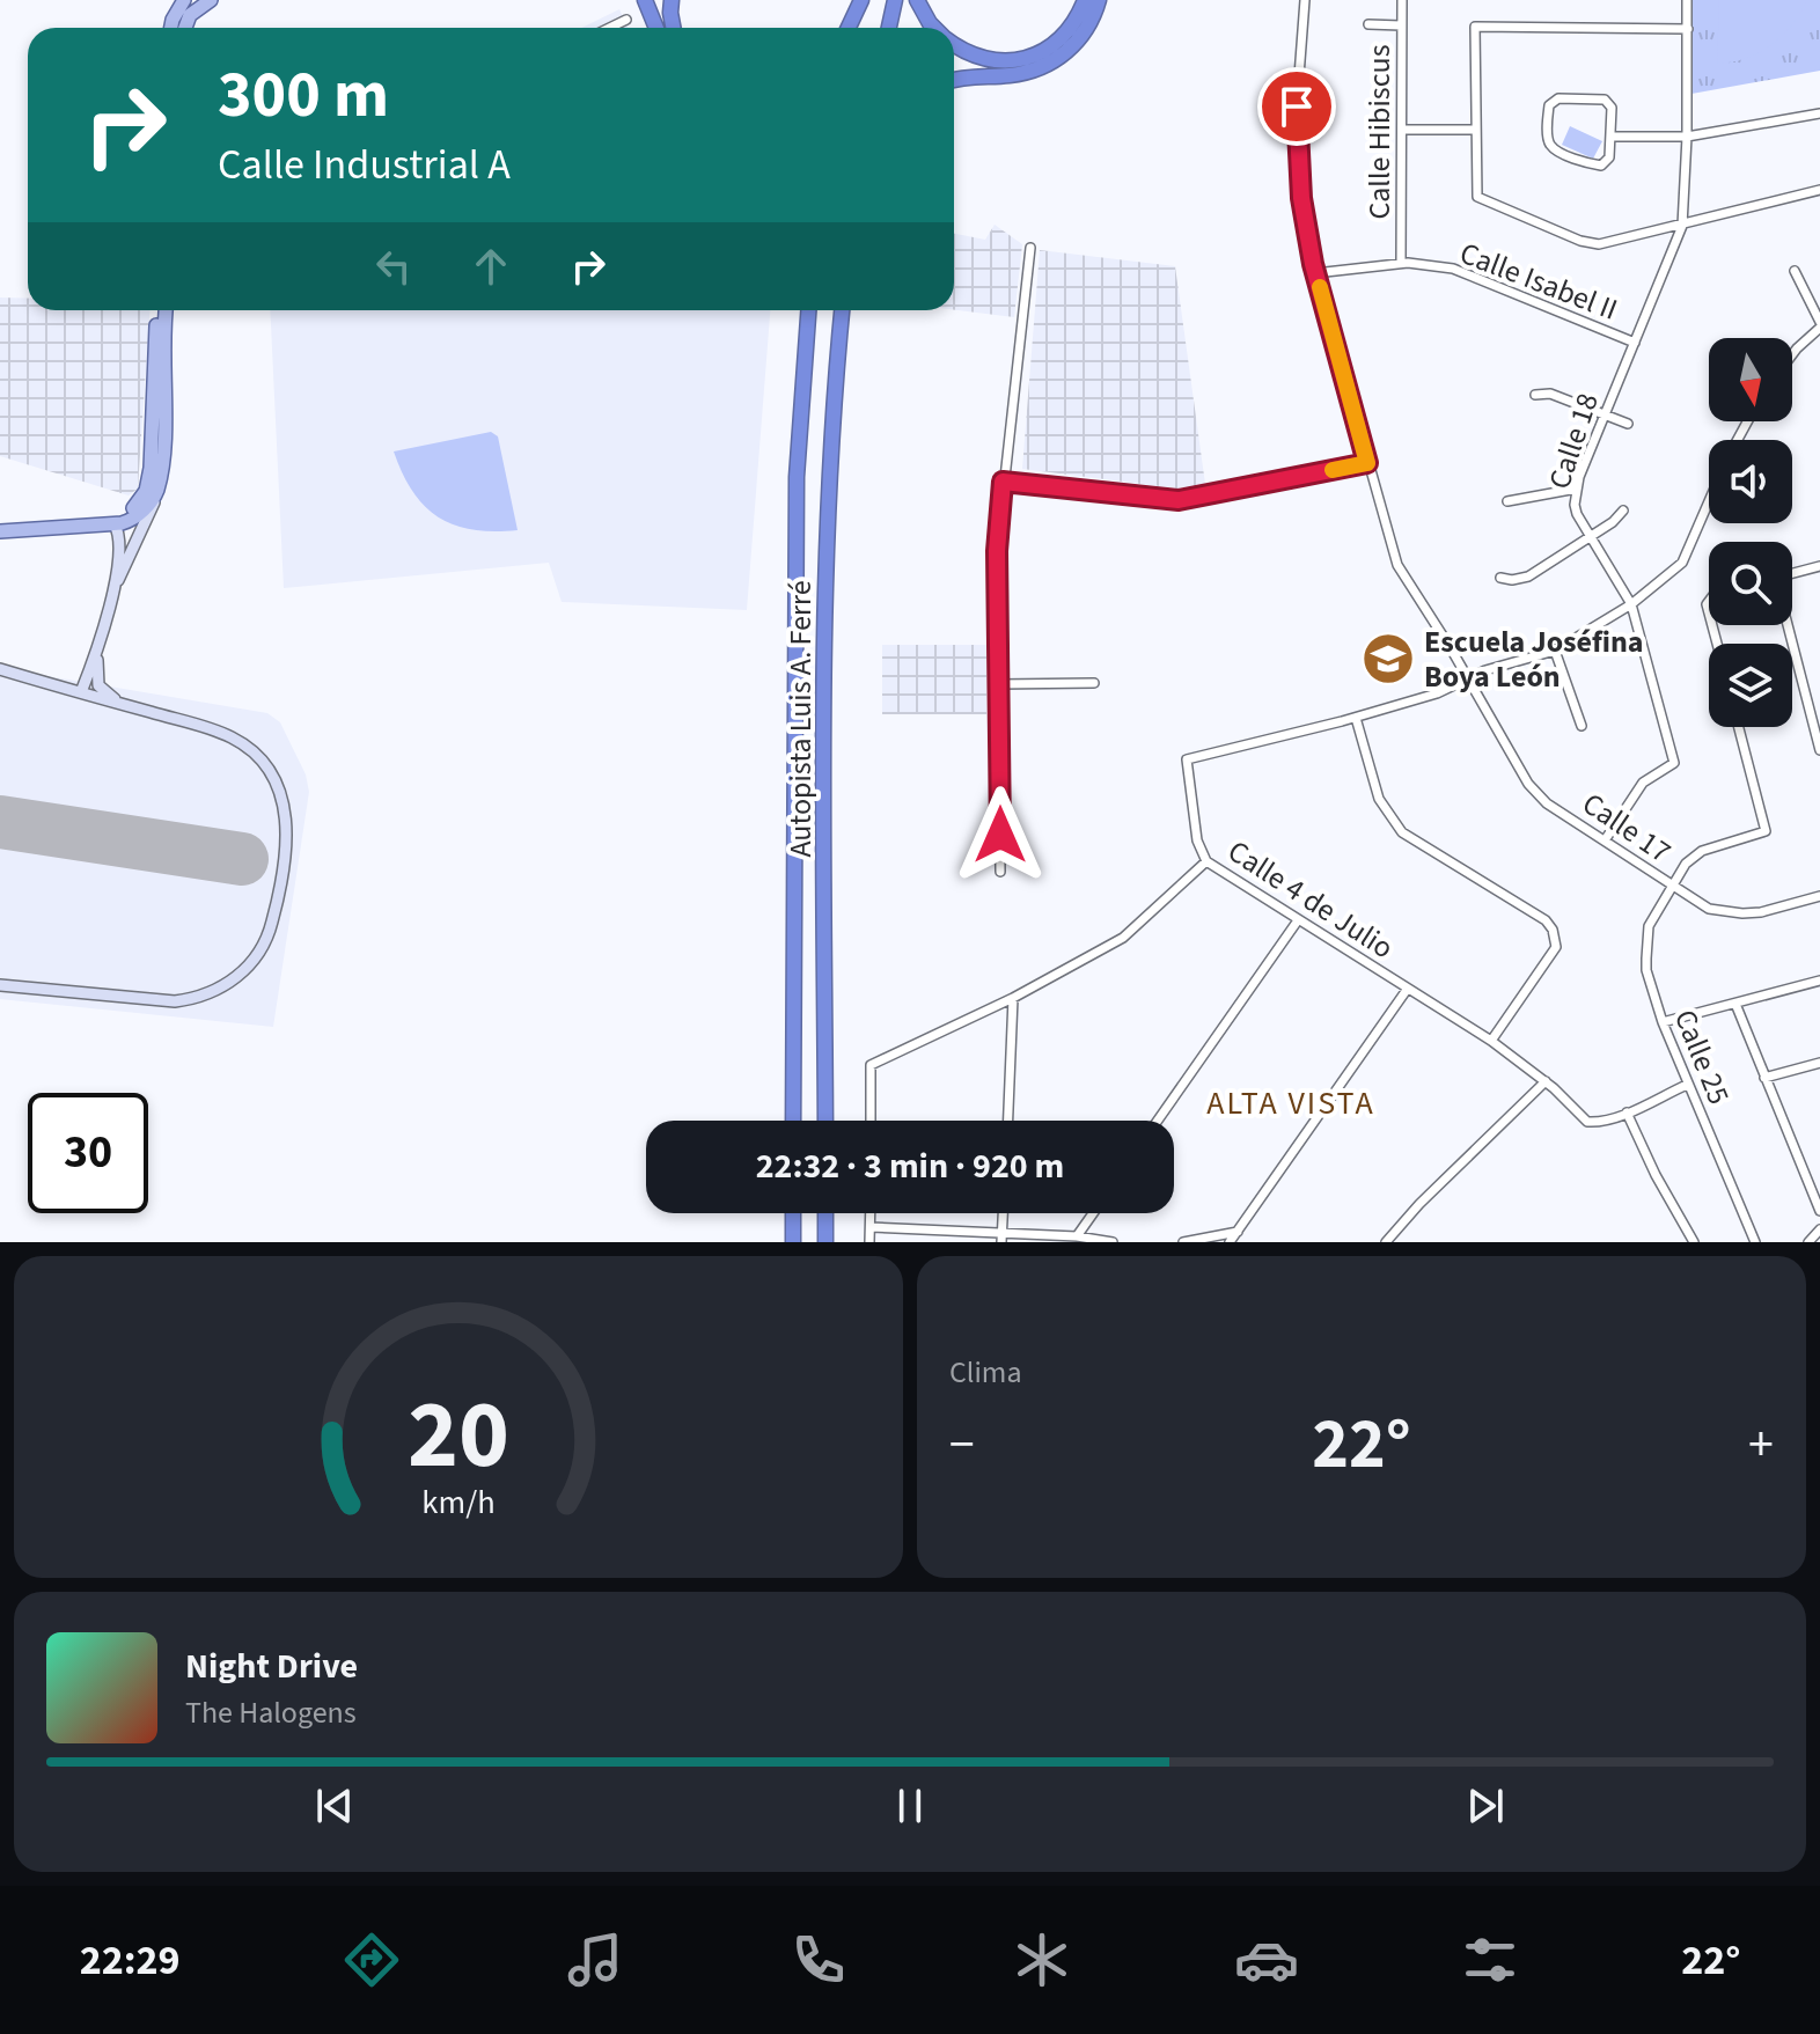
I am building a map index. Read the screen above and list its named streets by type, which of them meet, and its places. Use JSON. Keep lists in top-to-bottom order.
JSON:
{
  "streets": {
    "highway": ["Autopista Luis A. Ferré"],
    "street": [
      "Calle Hibiscus",
      "Calle Isabel II",
      "Calle 18",
      "Calle 17",
      "Calle 4 de Julio",
      "Calle 25"
    ]
  },
  "crossings": [
    ["Calle Hibiscus", "Calle Isabel II"],
    ["Calle Isabel II", "Calle 18"],
    ["Calle Isabel II", "Calle 17"],
    ["Calle 18", "Calle 17"],
    ["Calle 18", "Calle 4 de Julio"],
    ["Calle 17", "Calle 4 de Julio"],
    ["Calle 17", "Calle 25"]
  ],
  "districts": ["ALTA VISTA"],
  "places": {
    "school or university": ["Escuela Joséfina Boya León"]
  },
  "north": "bottom",
  "page": {
    "turn": ["300 m", "Calle Industrial A"],
    "limit": "30",
    "trip": "22:32 · 3 min · 920 m",
    "tile": "Clima",
    "heat": ["−", "22°", "+"],
    "song": ["Night Drive", "The Halogens"],
    "tabs": ["22:29", "22°"],
    "gauge": ["20", "km/h"]
  }
}
